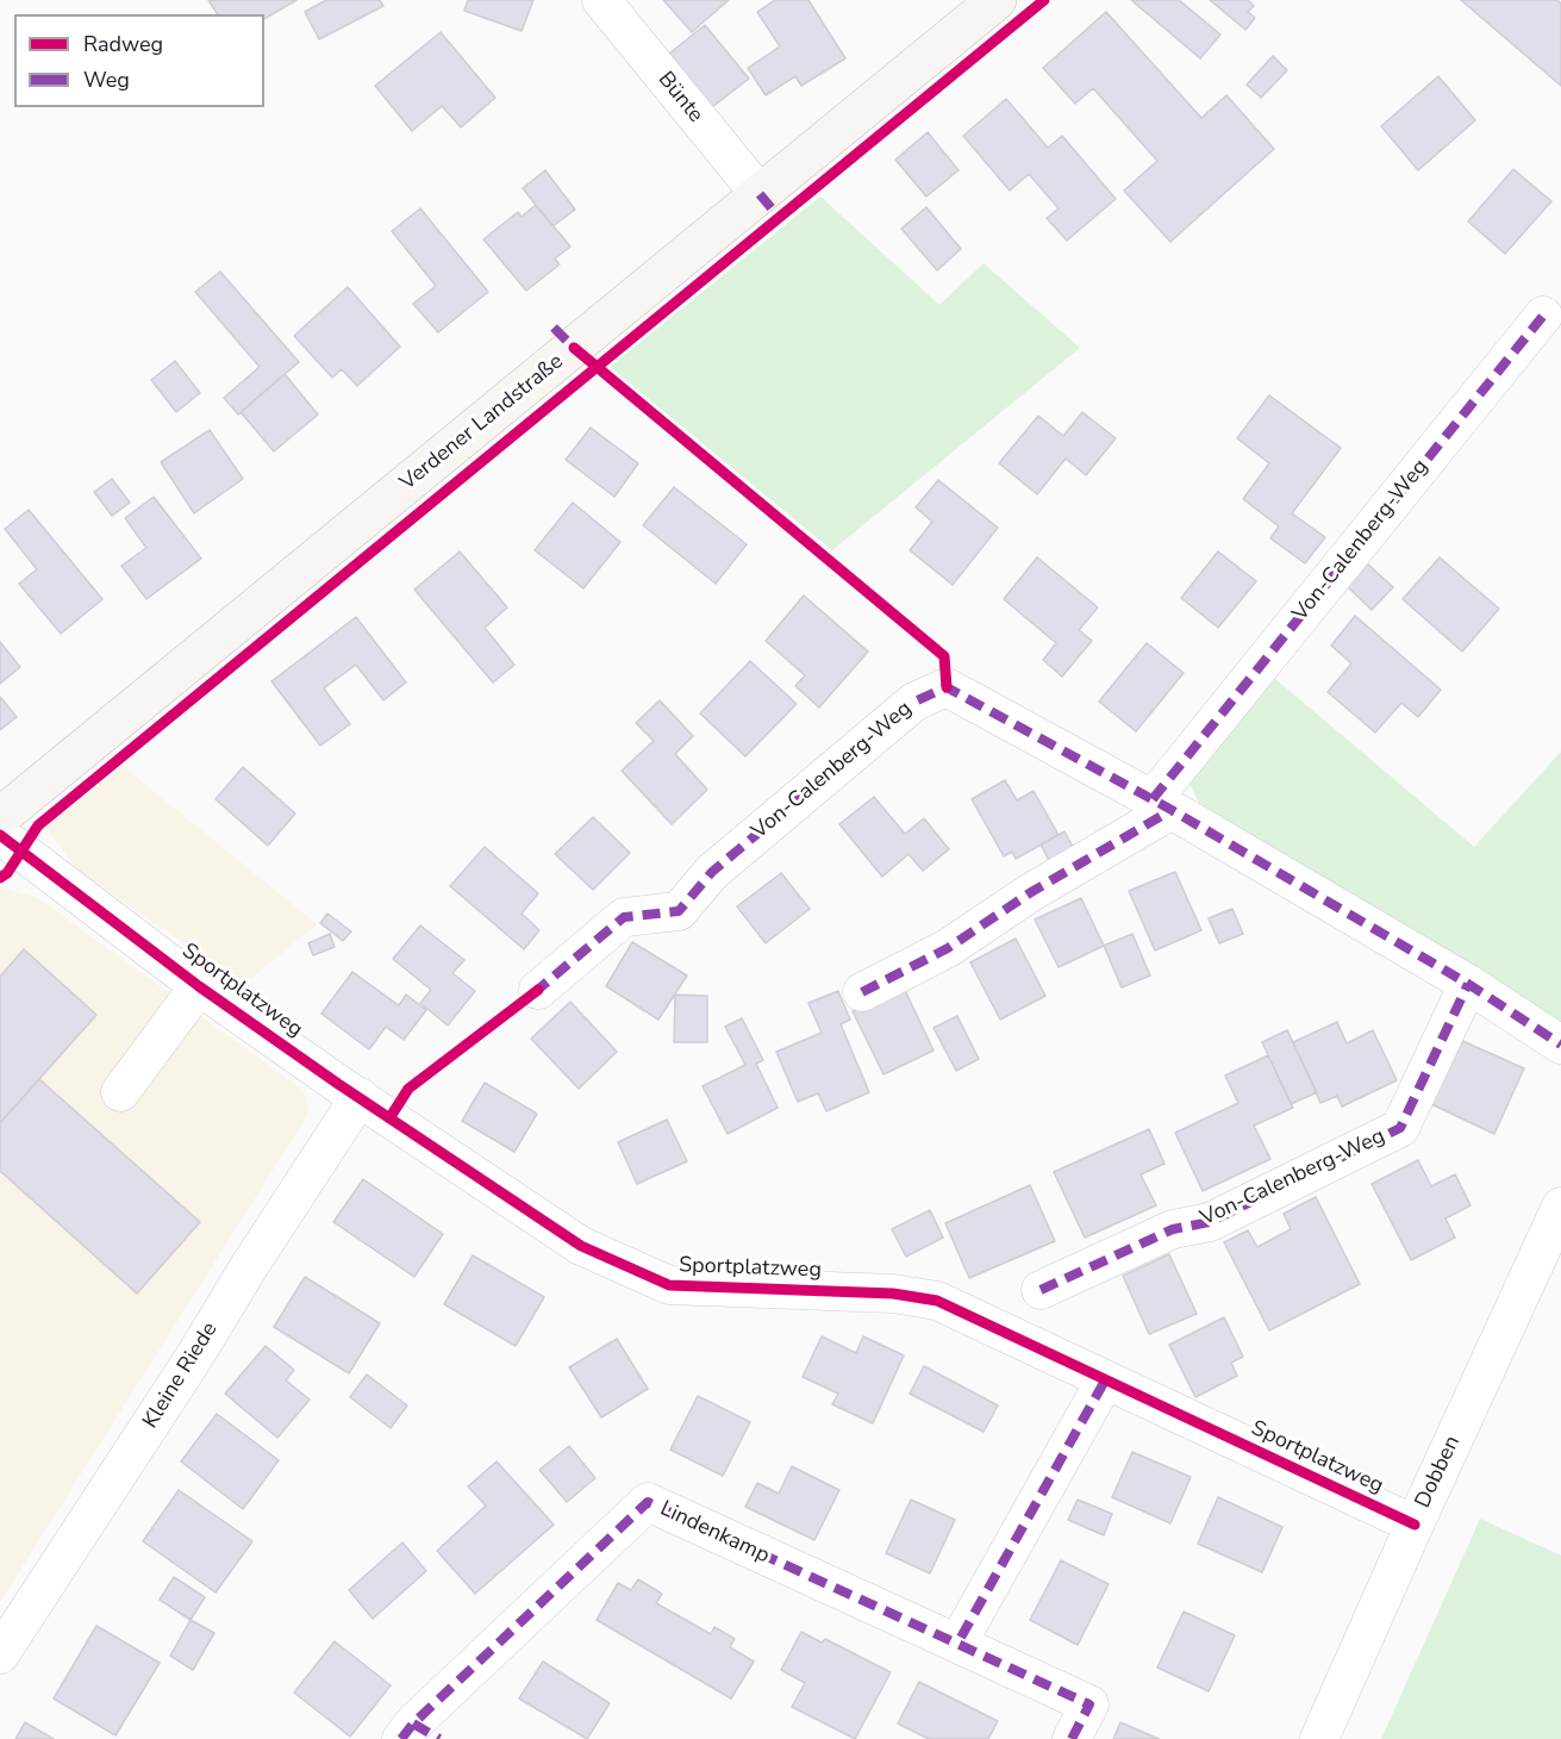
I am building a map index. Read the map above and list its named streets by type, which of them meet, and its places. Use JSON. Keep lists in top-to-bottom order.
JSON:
{
  "streets": {
    "main road": ["Verdener Landstraße"],
    "street": [
      "Bünte",
      "Von-Calenberg-Weg",
      "Sportplatzweg",
      "Kleine Riede",
      "Dobben",
      "Lindenkamp"
    ]
  },
  "crossings": [
    ["Bünte", "Verdener Landstraße"],
    ["Sportplatzweg", "Kleine Riede"],
    ["Sportplatzweg", "Dobben"]
  ],
  "legend": ["Radweg", "Weg"]
}
